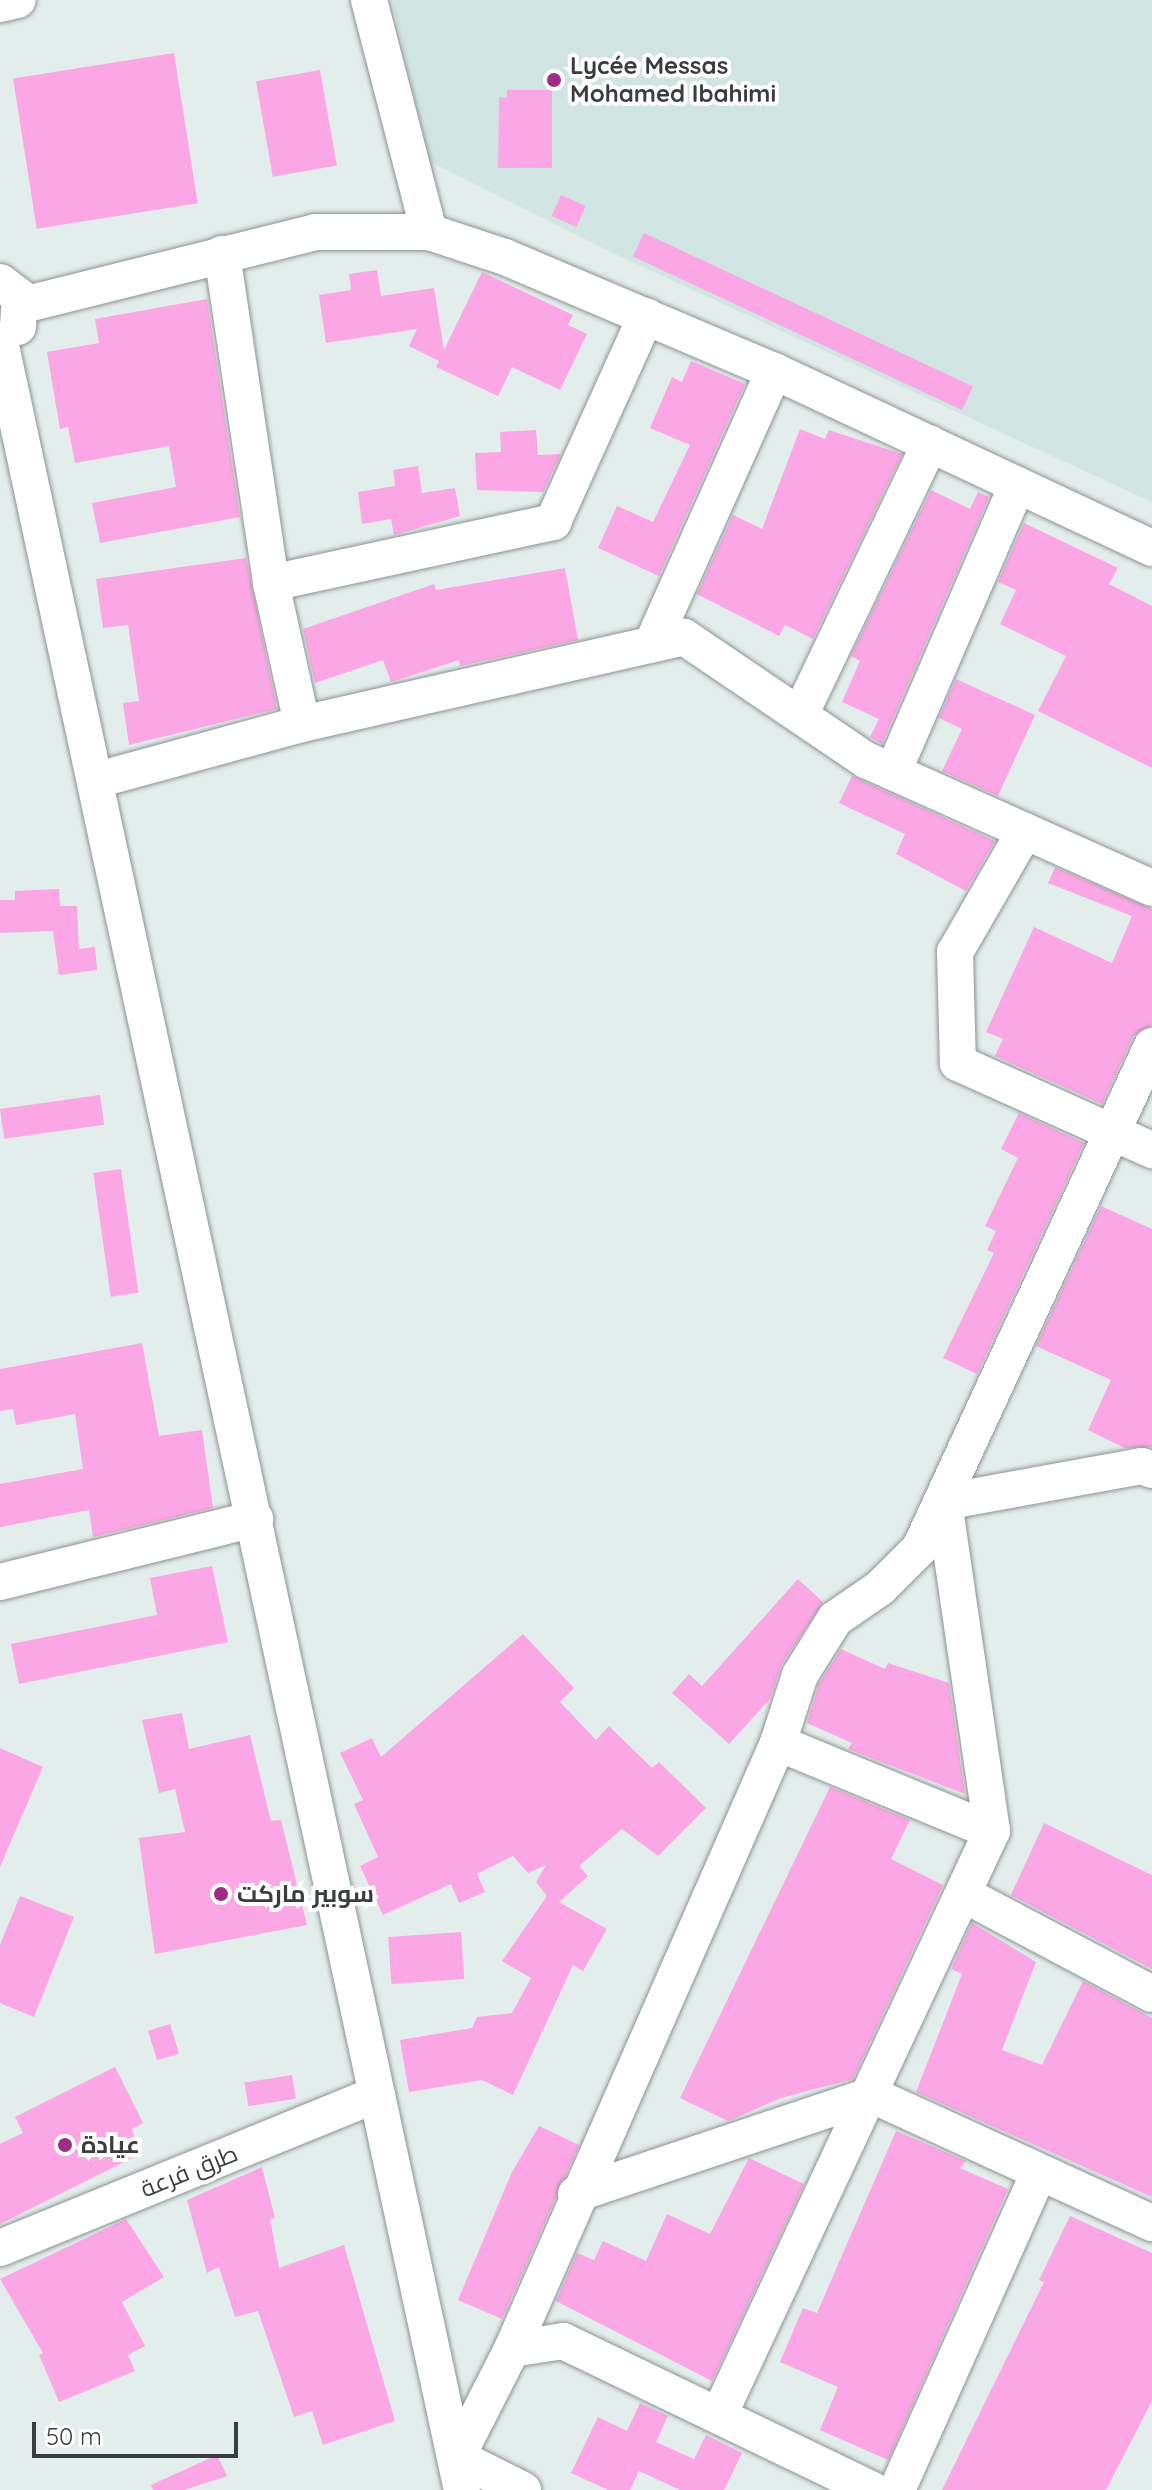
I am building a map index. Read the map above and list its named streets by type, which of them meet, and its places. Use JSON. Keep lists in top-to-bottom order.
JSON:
{
  "streets": {
    "street": ["طرق فرعة"]
  },
  "places": ["Lycée Messas Mohamed Ibahimi", "سوبير ماركت", "عيادة"],
  "scale_bar": "50 m"
}
